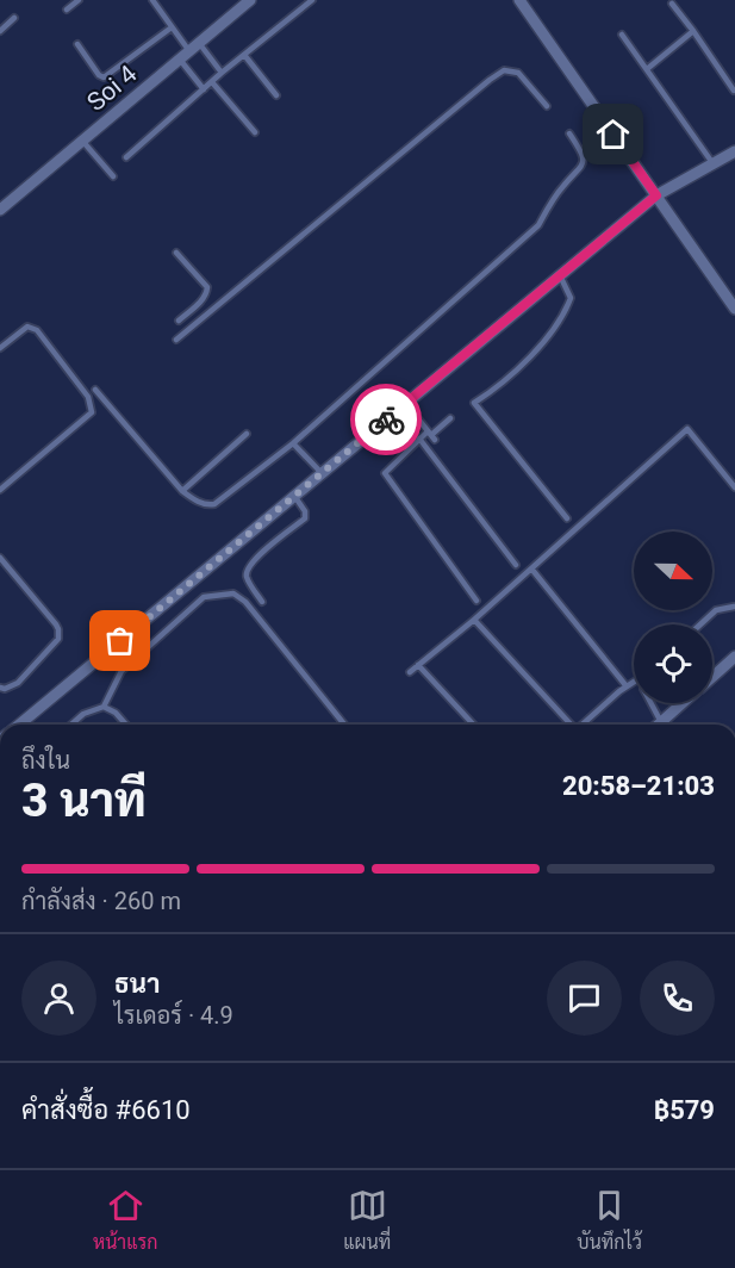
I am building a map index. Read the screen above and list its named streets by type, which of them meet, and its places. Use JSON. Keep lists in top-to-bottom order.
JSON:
{
  "streets": {
    "street": ["Soi 4"]
  },
  "north": "right",
  "page": {
    "heading": ["3 นาที", "ถึงใน", "20:58–21:03"],
    "panel": [
      "ธนา",
      "ไรเดอร์ · 4.9",
      "คำสั่งซื้อ #6610",
      "฿579"
    ],
    "bar": "กำลังส่ง · 260 m",
    "tabs": ["หน้าแรก", "แผนที่", "บันทึกไว้"]
  }
}
